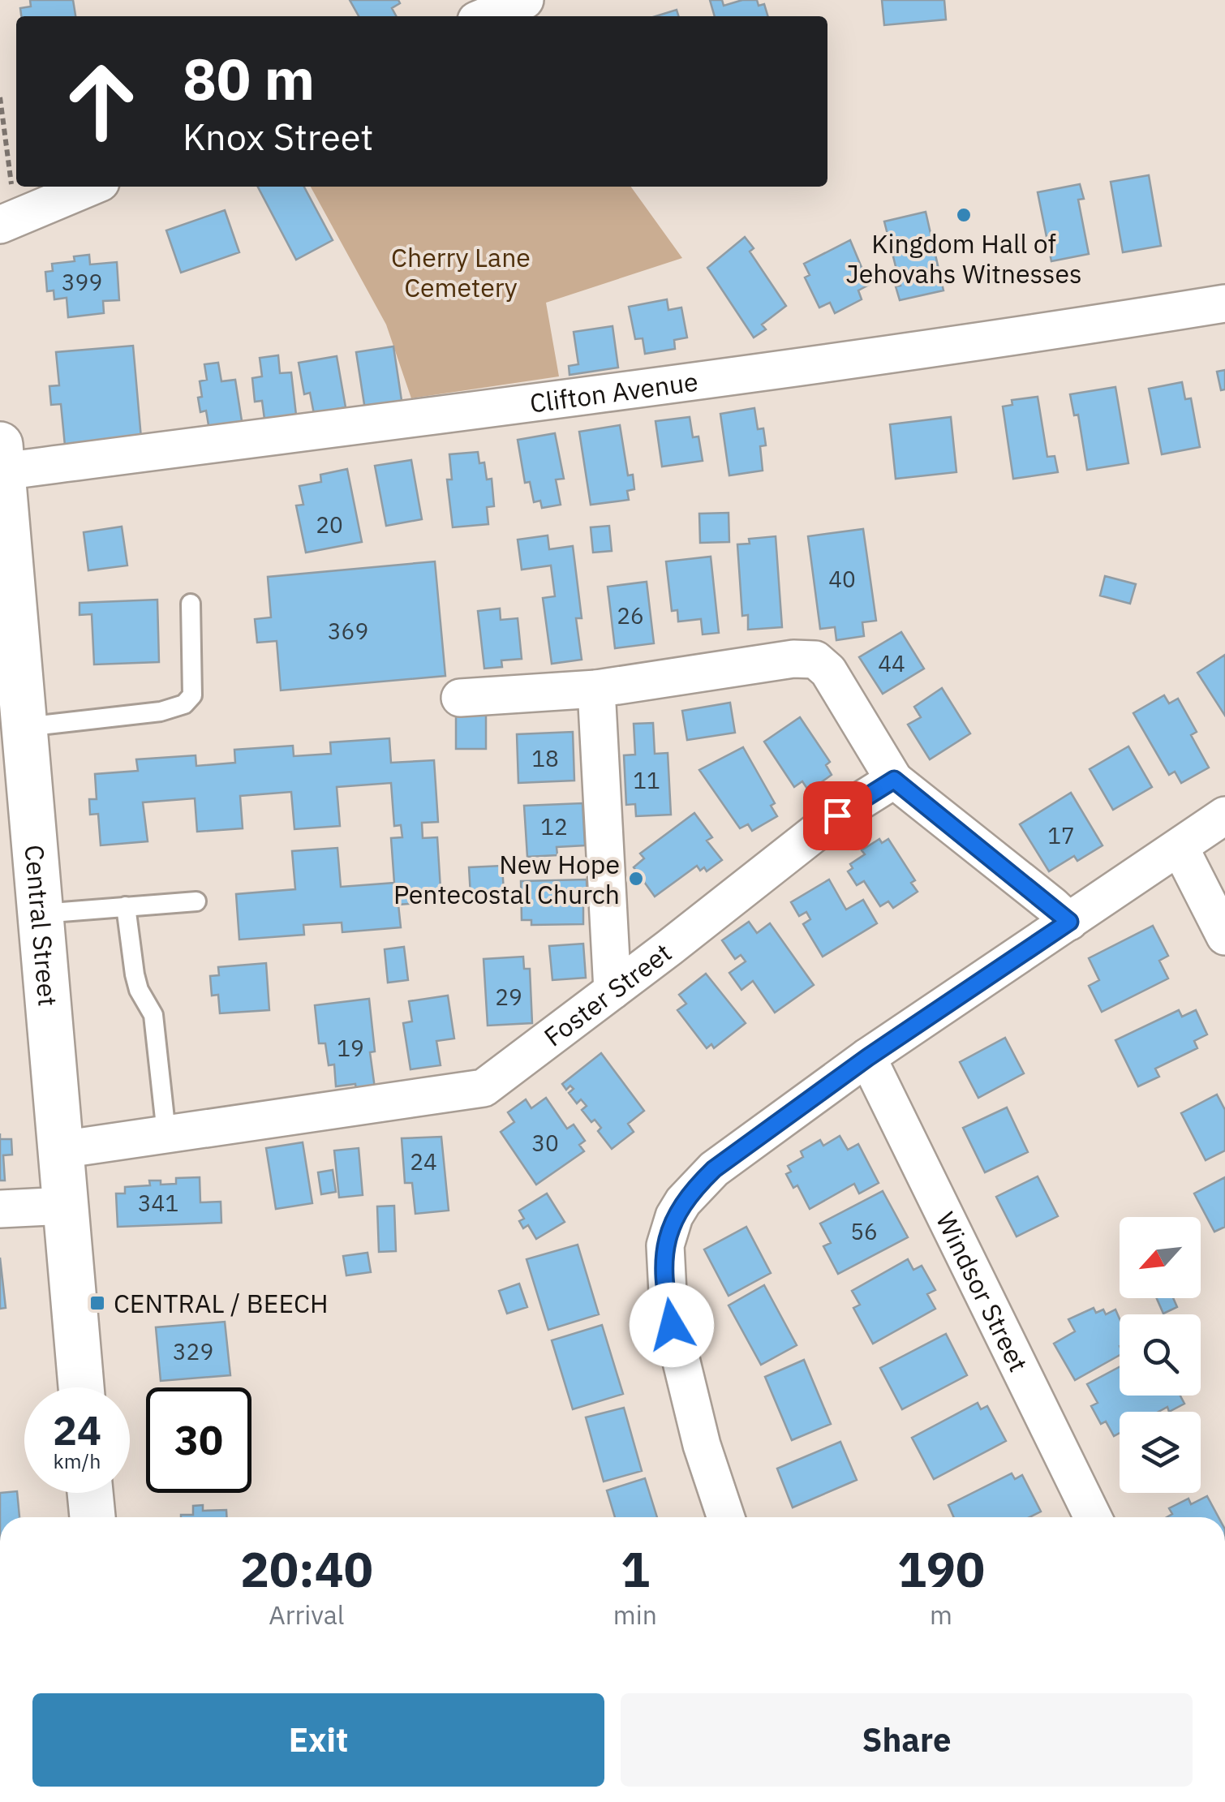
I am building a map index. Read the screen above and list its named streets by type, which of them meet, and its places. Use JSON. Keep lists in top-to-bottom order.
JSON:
{
  "streets": {
    "main road": ["Central Street"],
    "street": ["Clifton Avenue", "Foster Street", "Windsor Street"]
  },
  "crossings": [
    ["Clifton Avenue", "Central Street"],
    ["Central Street", "Foster Street"]
  ],
  "parks": ["Cherry Lane Cemetery"],
  "places": {
    "other": ["Kingdom Hall of Jehovahs Witnesses", "New Hope Pentecostal Church"],
    "transit": ["CENTRAL / BEECH"]
  },
  "house_numbers": [
    "399",
    "20",
    "40",
    "26",
    "369",
    "44",
    "18",
    "11",
    "12",
    "17",
    "29",
    "19",
    "30",
    "24",
    "341",
    "56",
    "329"
  ],
  "north": "bottom left",
  "page": {
    "turn": ["80 m", "Knox Street"],
    "speed": "24 km/h",
    "limit": "30",
    "eta": [
      "20:40",
      "Arrival",
      "1",
      "min",
      "190",
      "m"
    ],
    "buttons": ["Exit", "Share"]
  }
}
